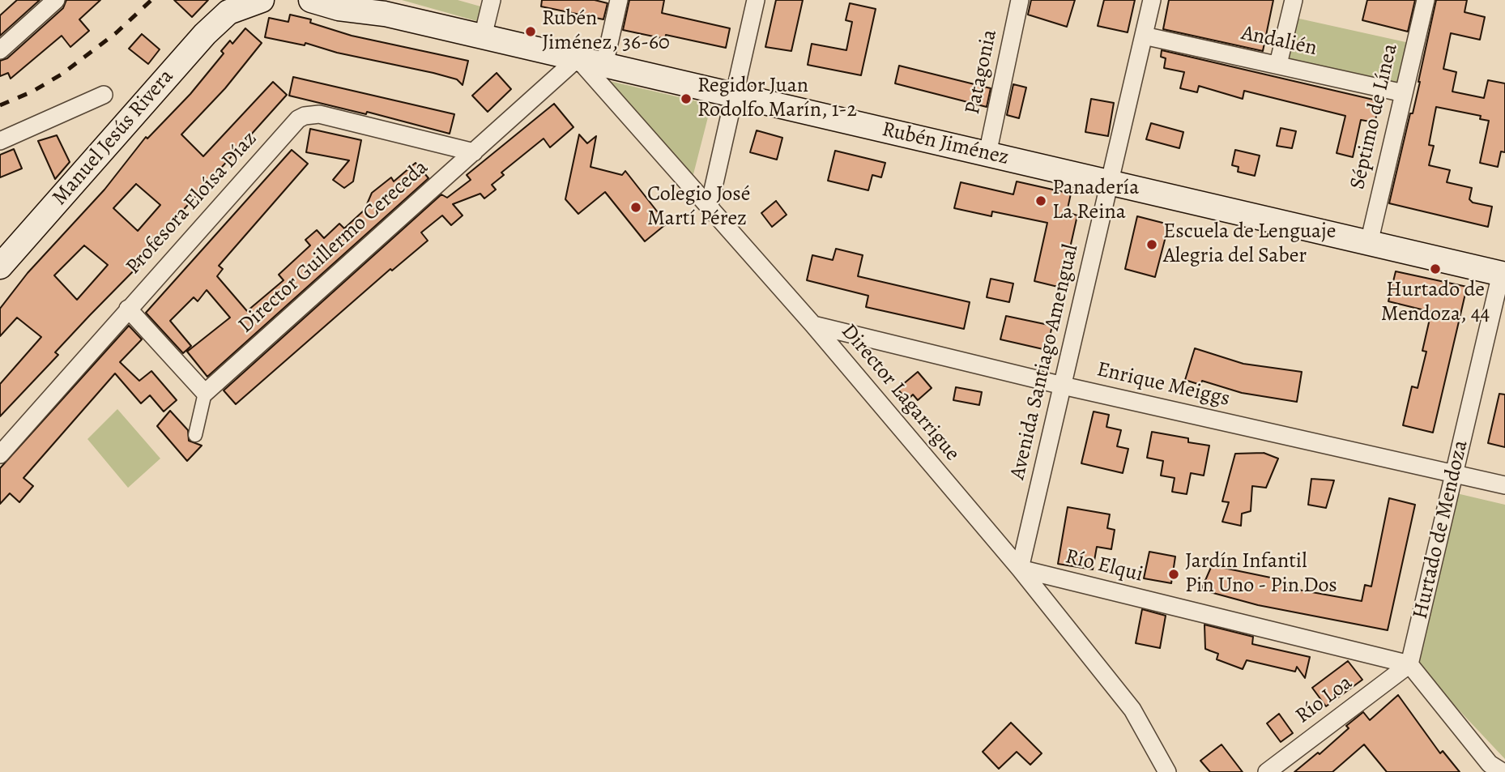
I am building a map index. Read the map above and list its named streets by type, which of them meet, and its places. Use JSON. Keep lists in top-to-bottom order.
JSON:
{
  "streets": {
    "main road": ["Manuel Jesús Rivera", "Rubén Jiménez"],
    "street": [
      "Andalién",
      "Patagonia",
      "Séptimo de Línea",
      "Profesora Eloísa Díaz",
      "Director Guillermo Cereceda",
      "Avenida Santiago Amengual",
      "Enrique Meiggs",
      "Director Lagarrigue",
      "Hurtado de Mendoza",
      "Río Elqui",
      "Río Loa"
    ]
  },
  "crossings": [
    ["Andalién", "Séptimo de Línea"],
    ["Andalién", "Avenida Santiago Amengual"],
    ["Patagonia", "Rubén Jiménez"],
    ["Séptimo de Línea", "Rubén Jiménez"],
    ["Rubén Jiménez", "Director Guillermo Cereceda"],
    ["Rubén Jiménez", "Avenida Santiago Amengual"],
    ["Rubén Jiménez", "Director Lagarrigue"],
    ["Rubén Jiménez", "Hurtado de Mendoza"],
    ["Profesora Eloísa Díaz", "Director Guillermo Cereceda"],
    ["Director Guillermo Cereceda", "Director Lagarrigue"],
    ["Avenida Santiago Amengual", "Enrique Meiggs"],
    ["Avenida Santiago Amengual", "Director Lagarrigue"],
    ["Avenida Santiago Amengual", "Río Elqui"],
    ["Enrique Meiggs", "Director Lagarrigue"],
    ["Enrique Meiggs", "Hurtado de Mendoza"],
    ["Director Lagarrigue", "Río Elqui"],
    ["Hurtado de Mendoza", "Río Elqui"],
    ["Hurtado de Mendoza", "Río Loa"],
    ["Río Elqui", "Río Loa"]
  ],
  "places": [
    "Rubén Jiménez, 36-60",
    "Regidor Juan Rodolfo Marín, 1-2",
    "Panadería La Reina",
    "Colegio José Martí Pérez",
    "Escuela de Lenguaje Alegria del Saber",
    "Hurtado de Mendoza, 44",
    "Jardín Infantil Pin Uno - Pin Dos"
  ]
}
